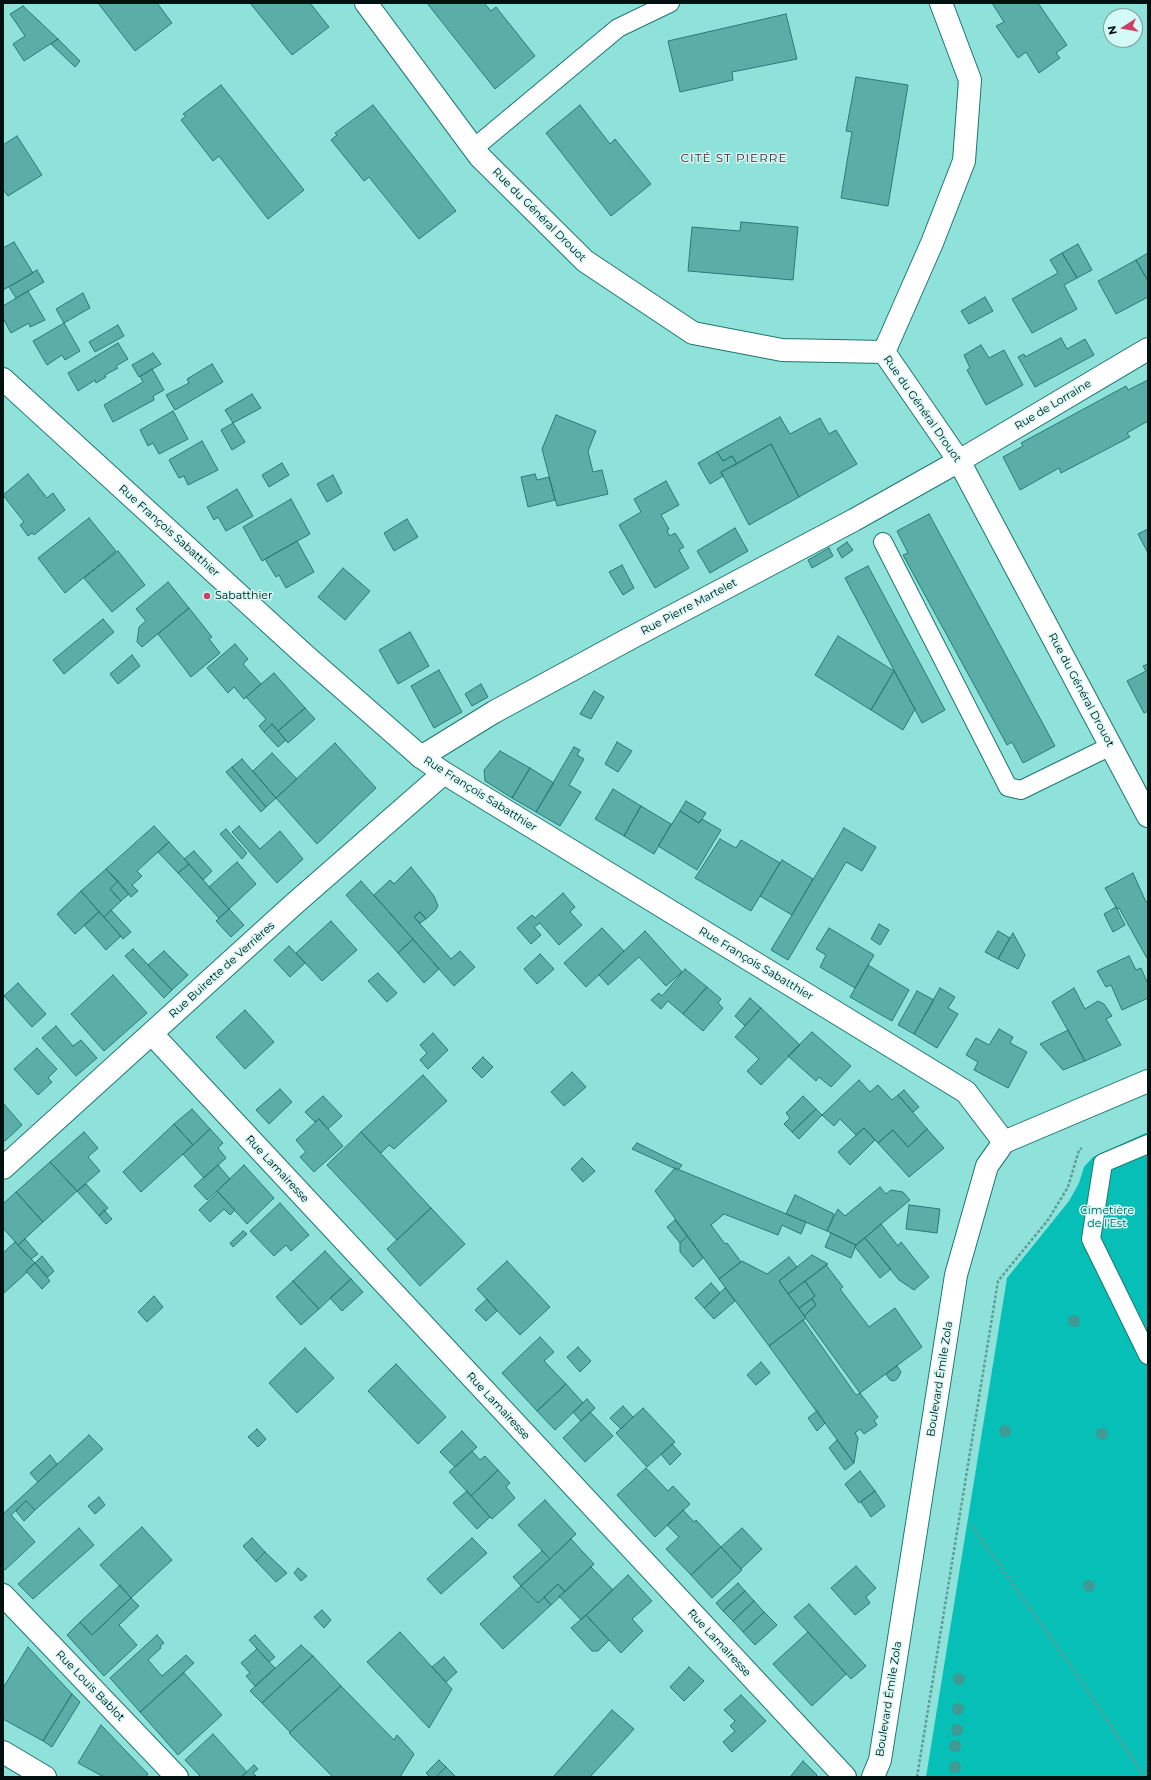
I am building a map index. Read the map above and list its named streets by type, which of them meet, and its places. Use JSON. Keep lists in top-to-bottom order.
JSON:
{
  "streets": {
    "street": [
      "Rue du Général Drouot",
      "Rue de Lorraine",
      "Rue François Sabatthier",
      "Rue Pierre Martelet",
      "Rue Buirette de Verrières",
      "Rue Lamairesse",
      "Boulevard Émile Zola",
      "Rue Louis Bablot"
    ]
  },
  "crossings": [
    ["Rue du Général Drouot", "Rue de Lorraine"],
    ["Rue du Général Drouot", "Rue Pierre Martelet"],
    ["Rue de Lorraine", "Rue Pierre Martelet"],
    ["Rue François Sabatthier", "Rue Pierre Martelet"],
    ["Rue François Sabatthier", "Rue Buirette de Verrières"],
    ["Rue François Sabatthier", "Boulevard Émile Zola"],
    ["Rue Buirette de Verrières", "Rue Lamairesse"]
  ],
  "districts": ["CITÉ ST PIERRE"],
  "parks": ["Cimetière de l'Est"],
  "places": ["Sabatthier"],
  "north": "left"
}
